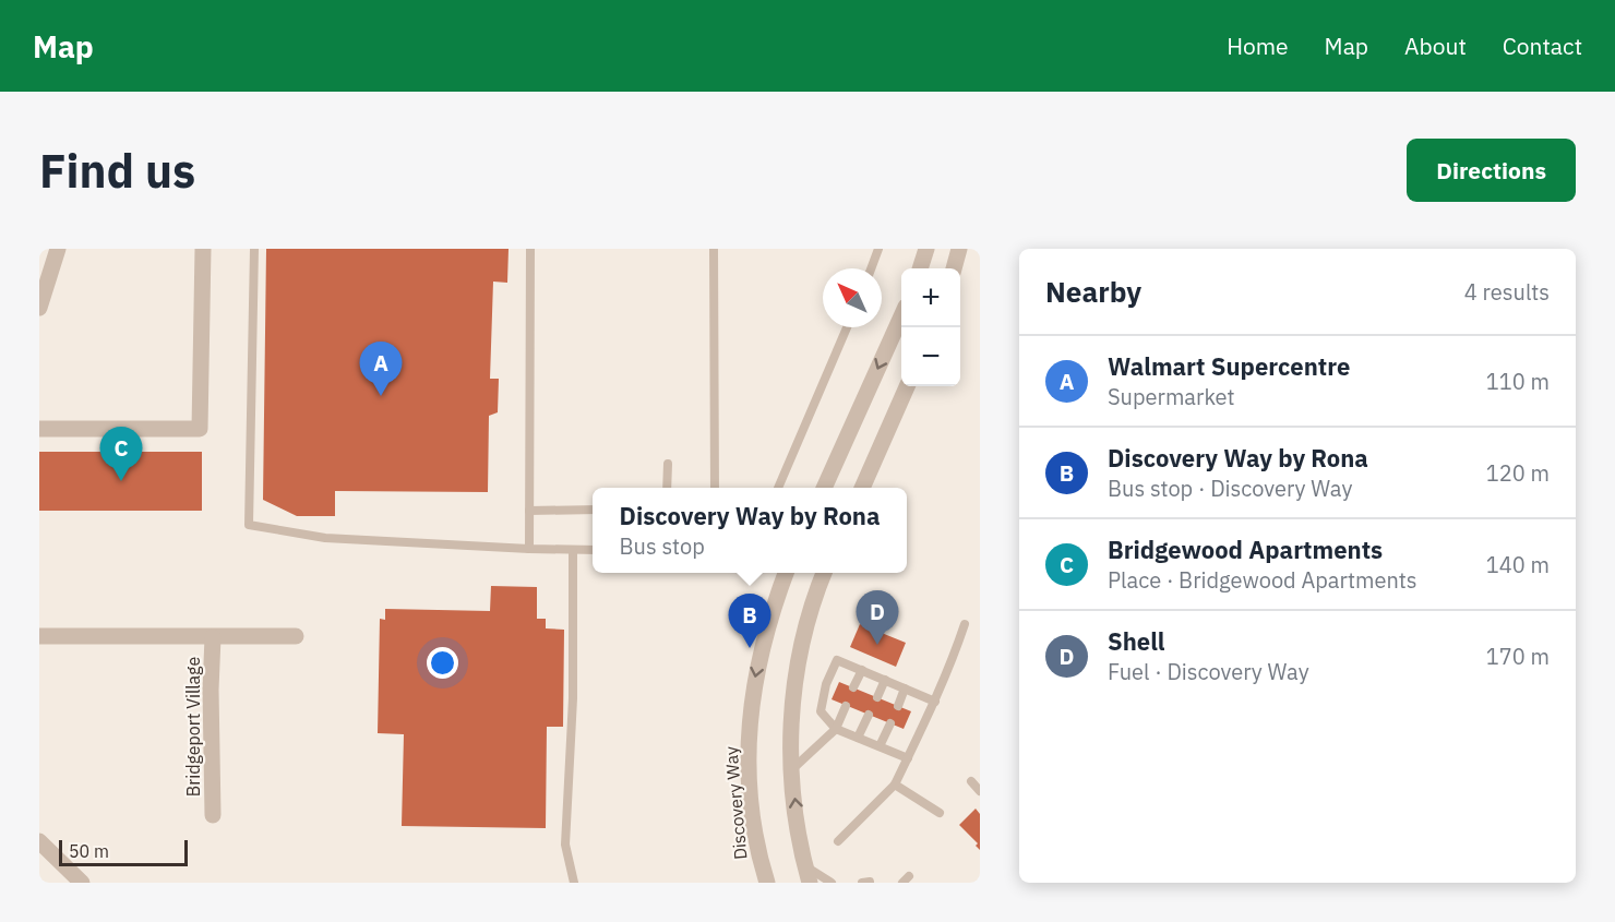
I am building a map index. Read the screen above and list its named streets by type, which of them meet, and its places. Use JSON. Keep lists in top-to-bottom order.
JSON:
{
  "streets": {
    "street": ["Bridgeport Village", "Discovery Way"]
  },
  "scale_bar": "50 m",
  "north": "top left",
  "page": {
    "header": "Map",
    "nav": [
      "Home",
      "Map",
      "About",
      "Contact"
    ],
    "buttons": "Directions",
    "title": "Find us",
    "heading": ["Nearby", "4 results"],
    "map_buttons": ["+", "−"],
    "list": [
      {
        "mark": "A",
        "name": "Walmart Supercentre",
        "note": "Supermarket",
        "value": "110 m"
      },
      {
        "mark": "B",
        "name": "Discovery Way by Rona",
        "note": "Bus stop · Discovery Way",
        "value": "120 m"
      },
      {
        "mark": "C",
        "name": "Bridgewood Apartments",
        "note": "Place · Bridgewood Apartments",
        "value": "140 m"
      },
      {
        "mark": "D",
        "name": "Shell",
        "note": "Fuel · Discovery Way",
        "value": "170 m"
      }
    ],
    "pins": [
      "A",
      "C",
      "D",
      "B"
    ],
    "popup": ["Discovery Way by Rona", "Bus stop"],
    "scale": "50 m"
  }
}
